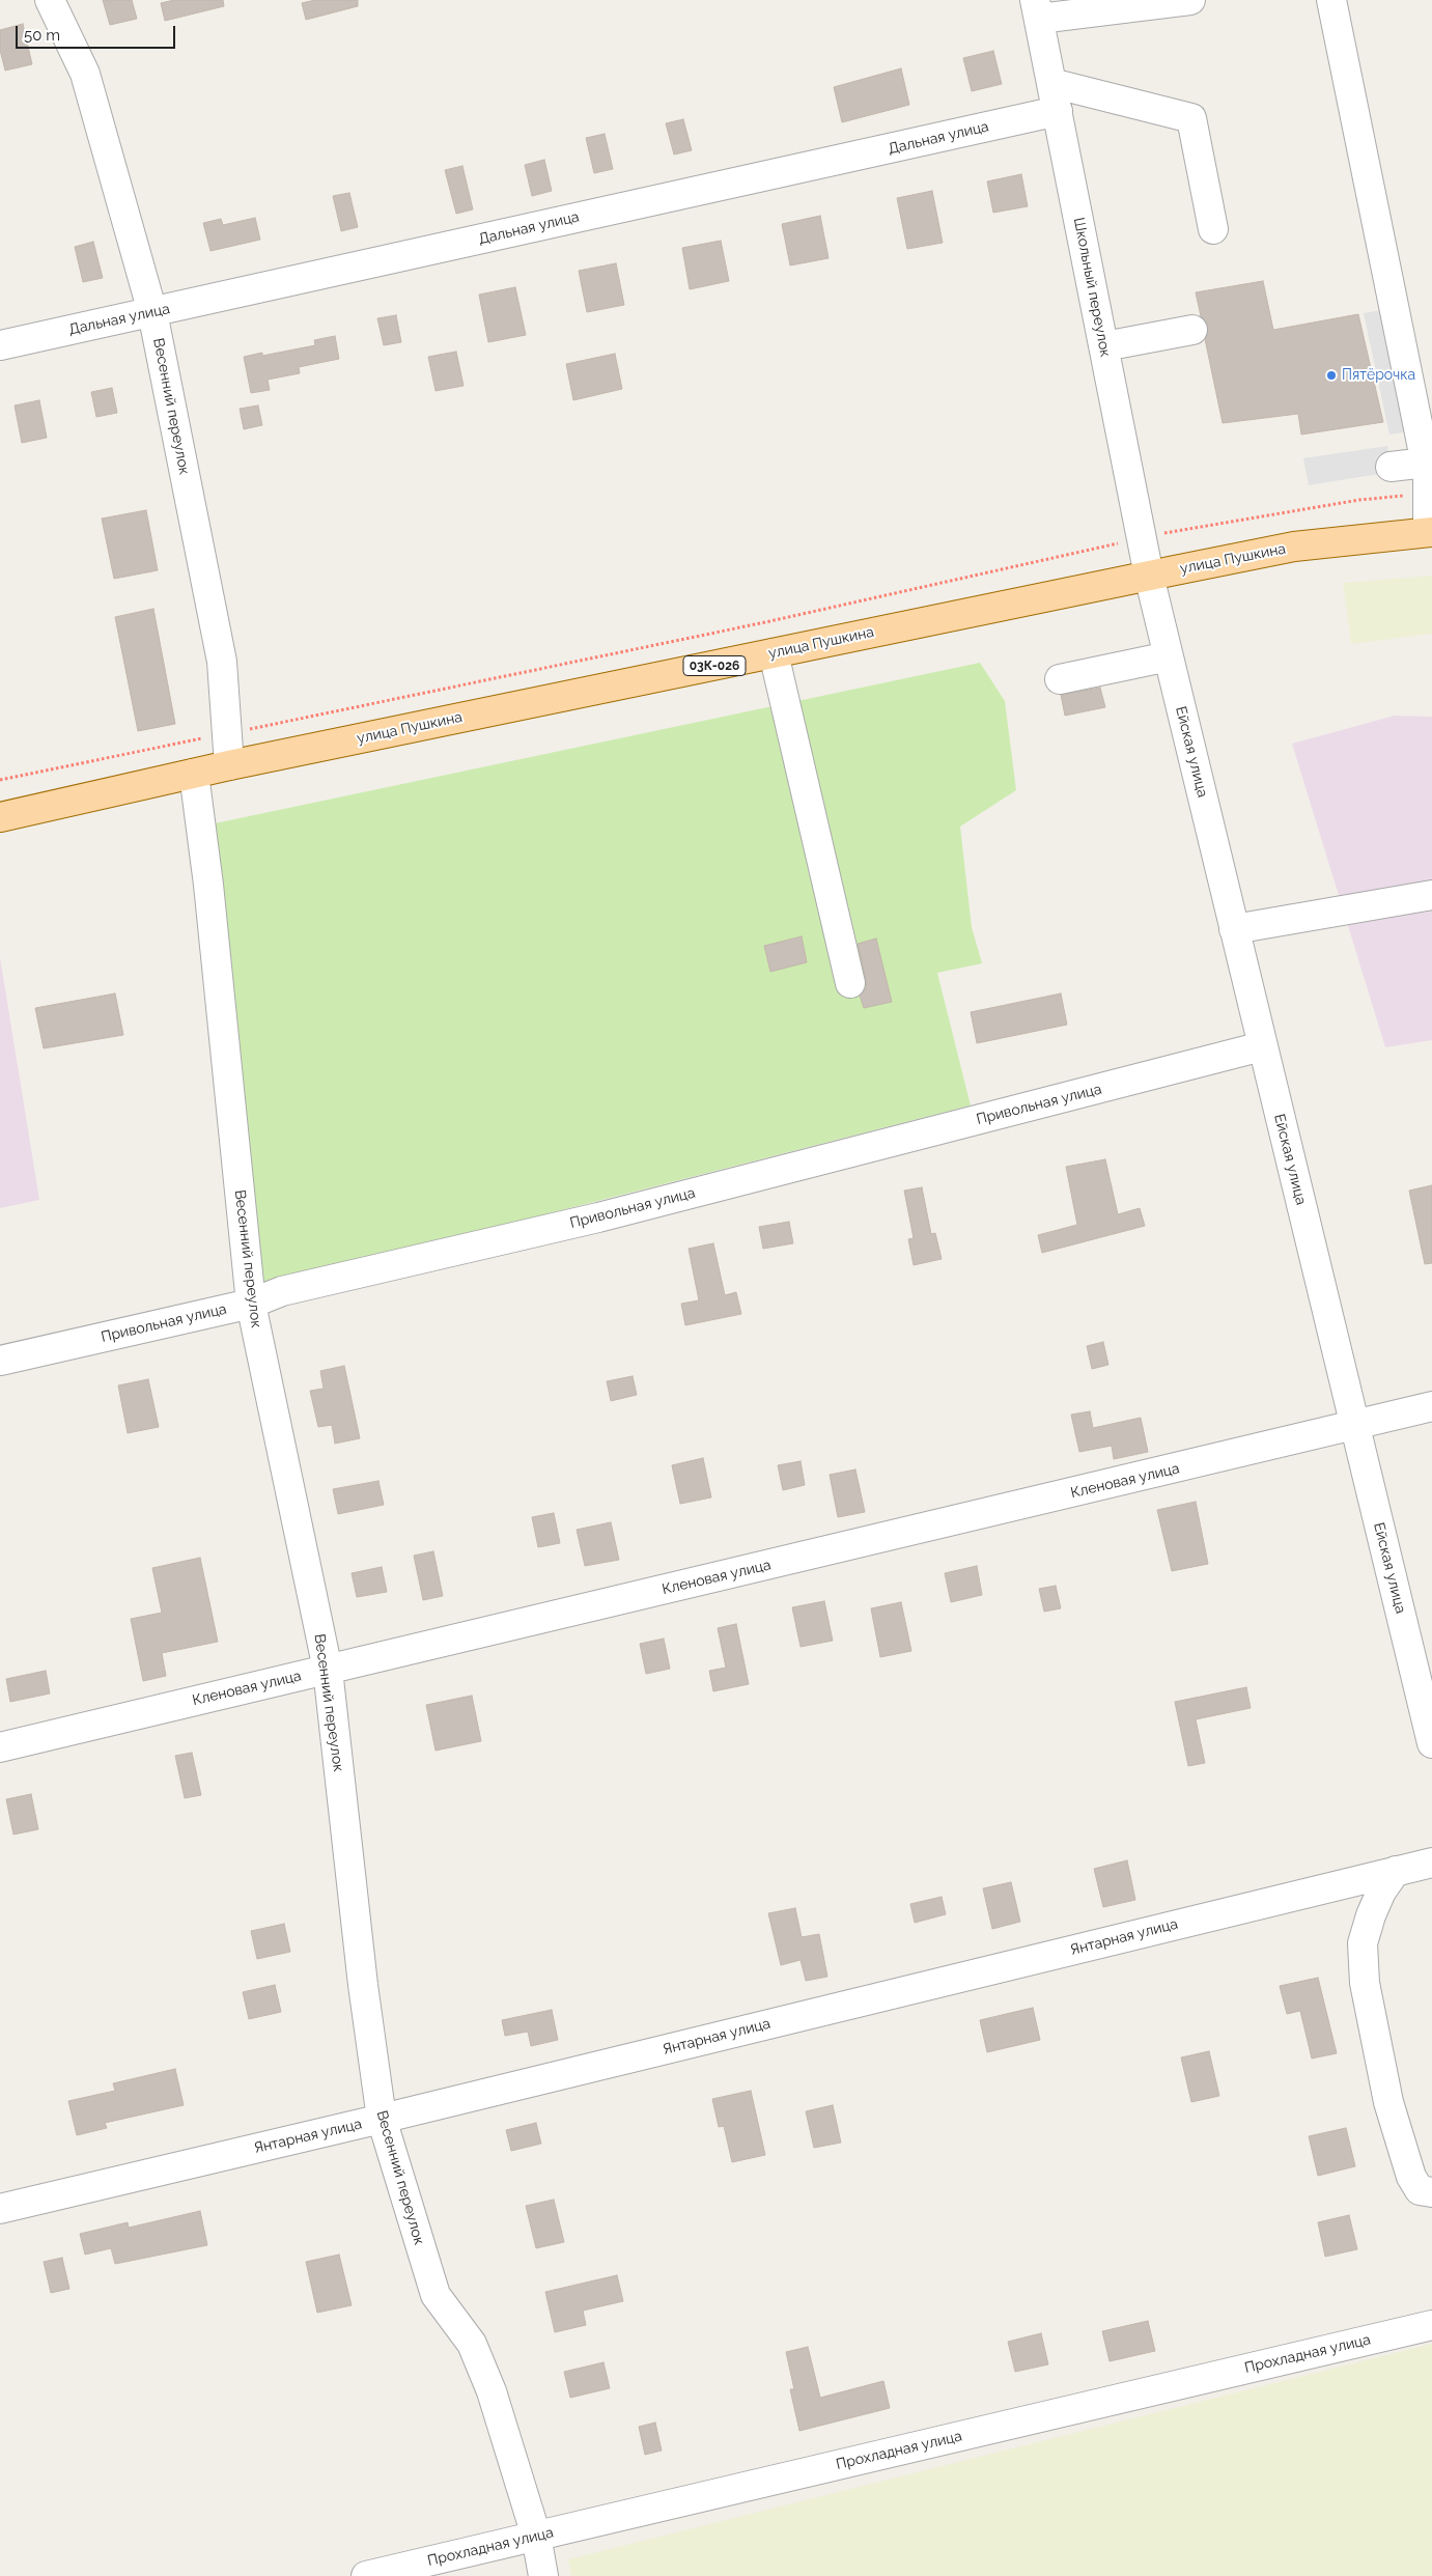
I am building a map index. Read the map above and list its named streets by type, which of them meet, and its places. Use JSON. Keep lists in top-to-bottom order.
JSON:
{
  "streets": {
    "main road": ["улица Пушкина", "03К-026"],
    "street": [
      "Дальная улица",
      "Школьный переулок",
      "Весенний переулок",
      "Ейская улица",
      "Привольная улица",
      "Кленовая улица",
      "Янтарная улица",
      "Прохладная улица"
    ]
  },
  "crossings": [
    ["Дальная улица", "Школьный переулок"],
    ["Дальная улица", "Весенний переулок"],
    ["Школьный переулок", "улица Пушкина"],
    ["Школьный переулок", "Ейская улица"],
    ["Весенний переулок", "улица Пушкина"],
    ["Весенний переулок", "Привольная улица"],
    ["Весенний переулок", "Кленовая улица"],
    ["Весенний переулок", "Янтарная улица"],
    ["Весенний переулок", "Прохладная улица"],
    ["улица Пушкина", "Ейская улица"],
    ["Ейская улица", "Привольная улица"],
    ["Ейская улица", "Кленовая улица"]
  ],
  "places": ["Пятёрочка"],
  "scale_bar": "50 m"
}
